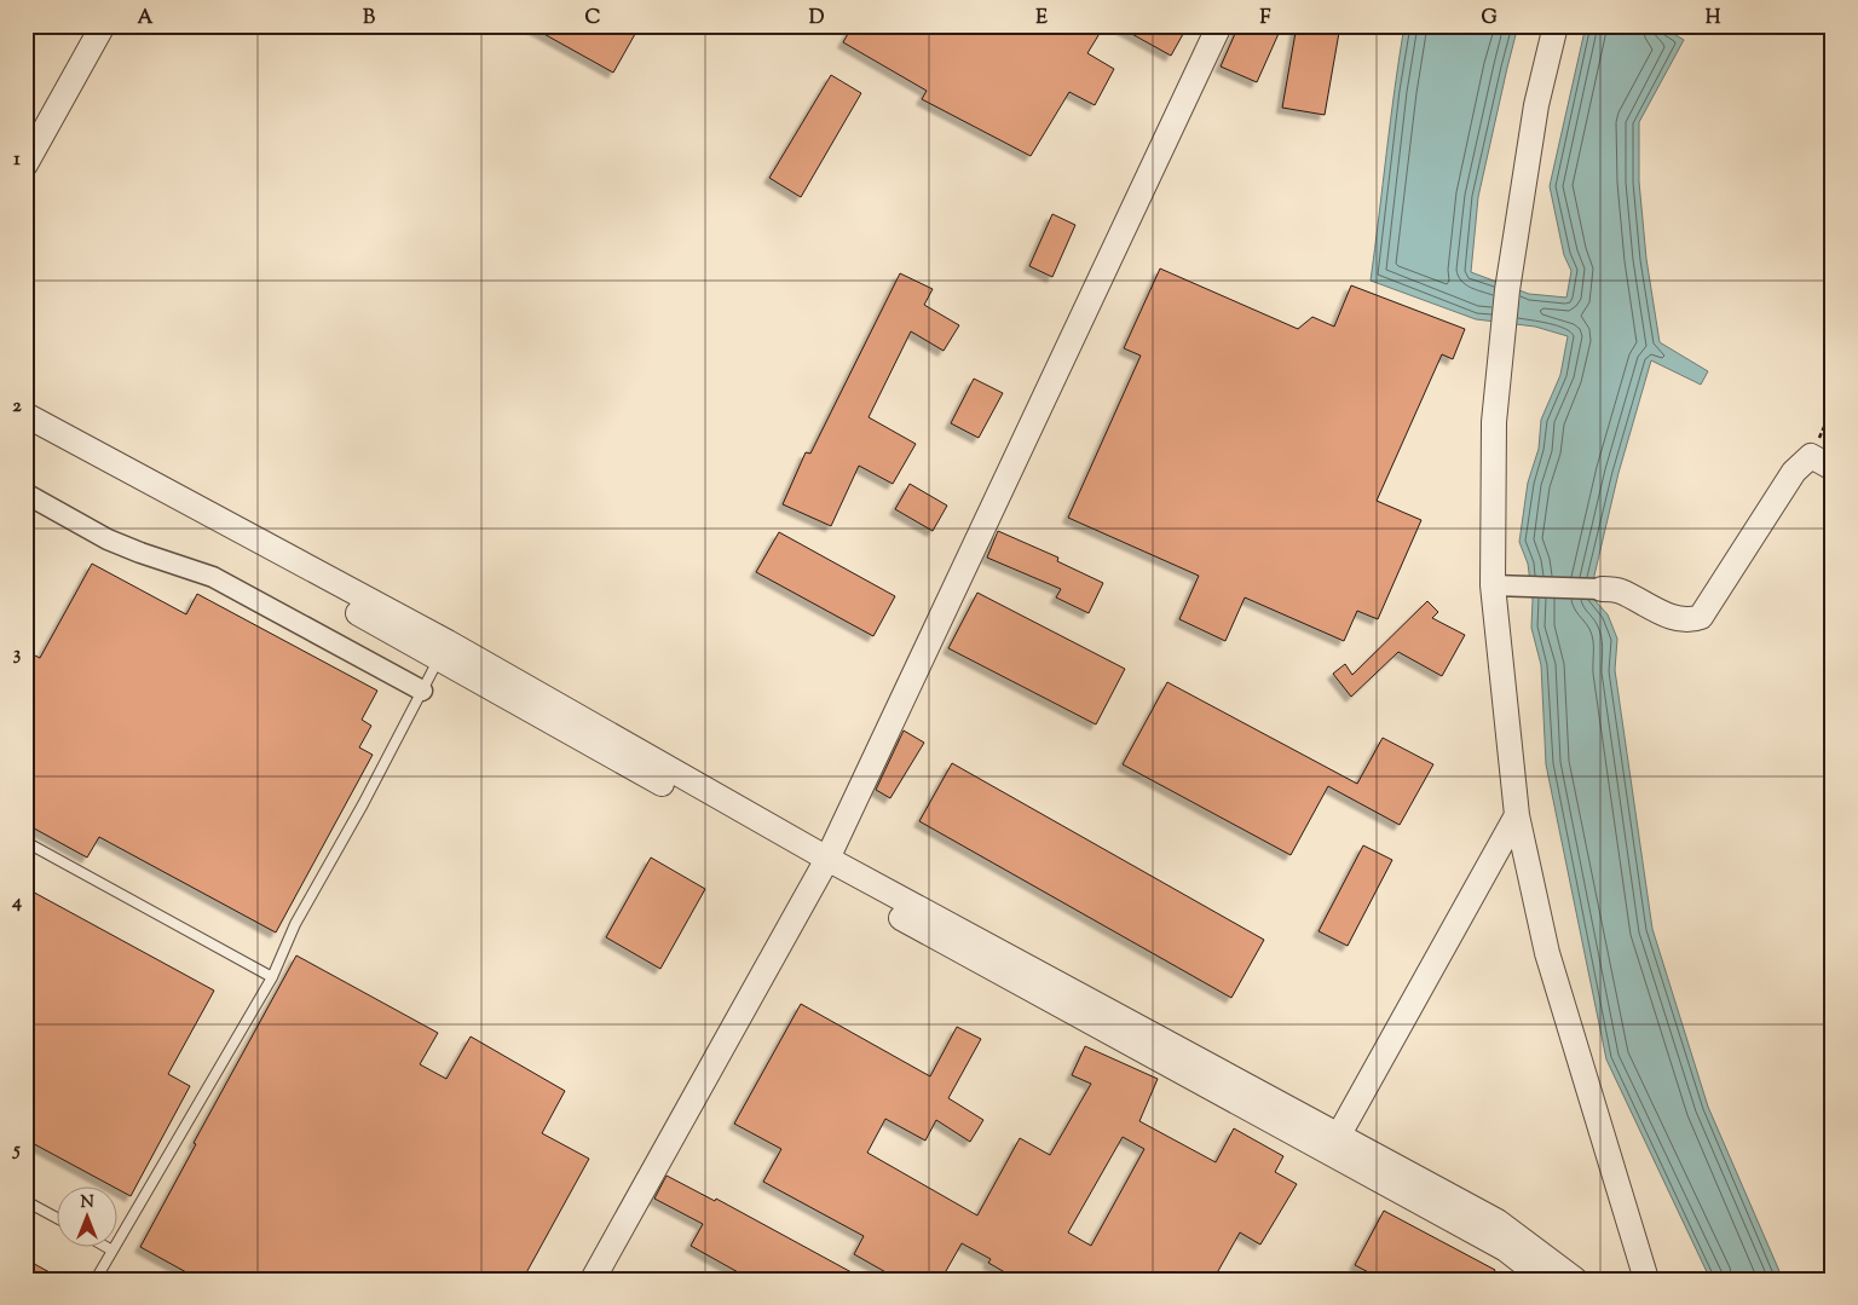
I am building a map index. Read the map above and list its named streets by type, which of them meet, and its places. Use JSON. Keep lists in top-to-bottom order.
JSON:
{
  "north": "top",
  "grid": {
    "columns": [
      "A",
      "B",
      "C",
      "D",
      "E",
      "F",
      "G",
      "H"
    ],
    "rows": [
      "1",
      "2",
      "3",
      "4",
      "5"
    ]
  }
}
